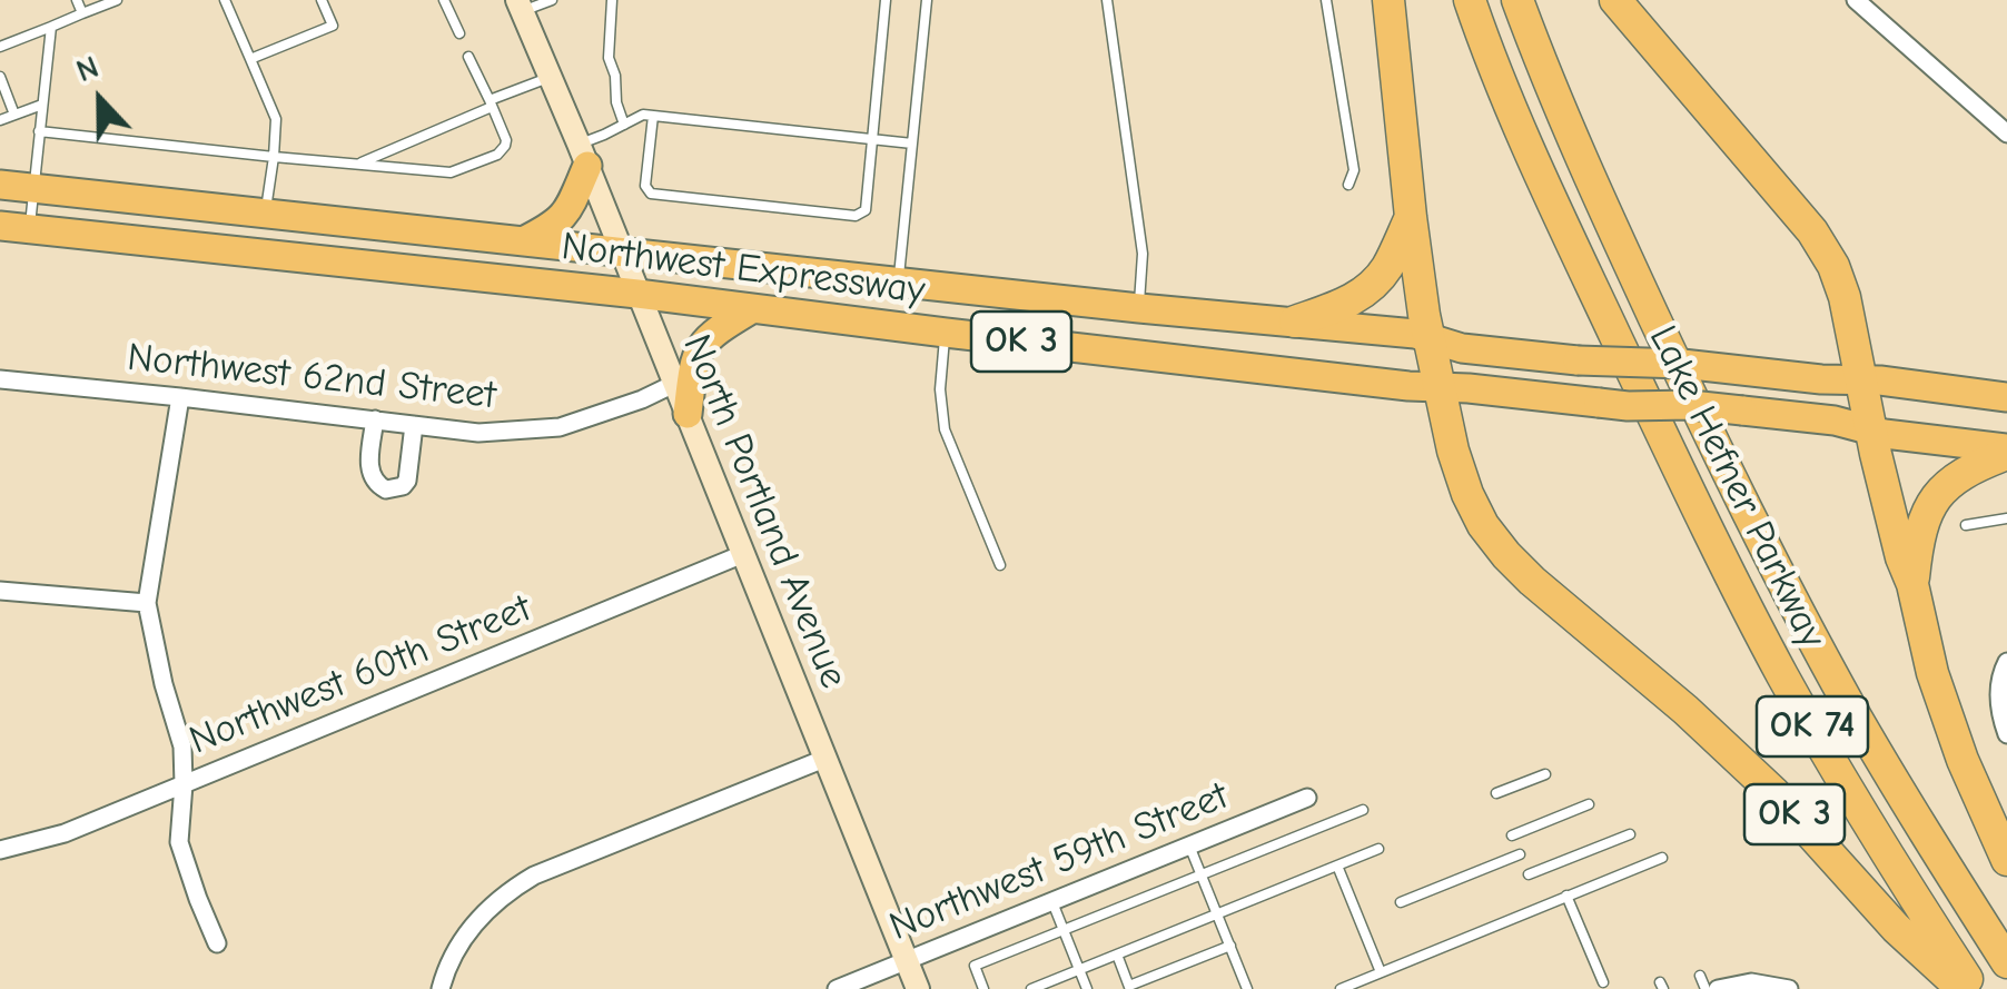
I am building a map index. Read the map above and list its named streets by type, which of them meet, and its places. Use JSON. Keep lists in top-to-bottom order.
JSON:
{
  "streets": {
    "highway": [
      "Northwest Expressway",
      "OK 3",
      "Lake Hefner Parkway",
      "OK 74"
    ],
    "main road": ["North Portland Avenue"],
    "street": ["Northwest 62nd Street", "Northwest 60th Street", "Northwest 59th Street"]
  },
  "crossings": [
    ["Northwest Expressway", "OK 3"],
    ["Northwest Expressway", "North Portland Avenue"],
    ["Northwest 62nd Street", "North Portland Avenue"],
    ["North Portland Avenue", "Northwest 60th Street"],
    ["North Portland Avenue", "Northwest 59th Street"]
  ],
  "north": "top"
}
